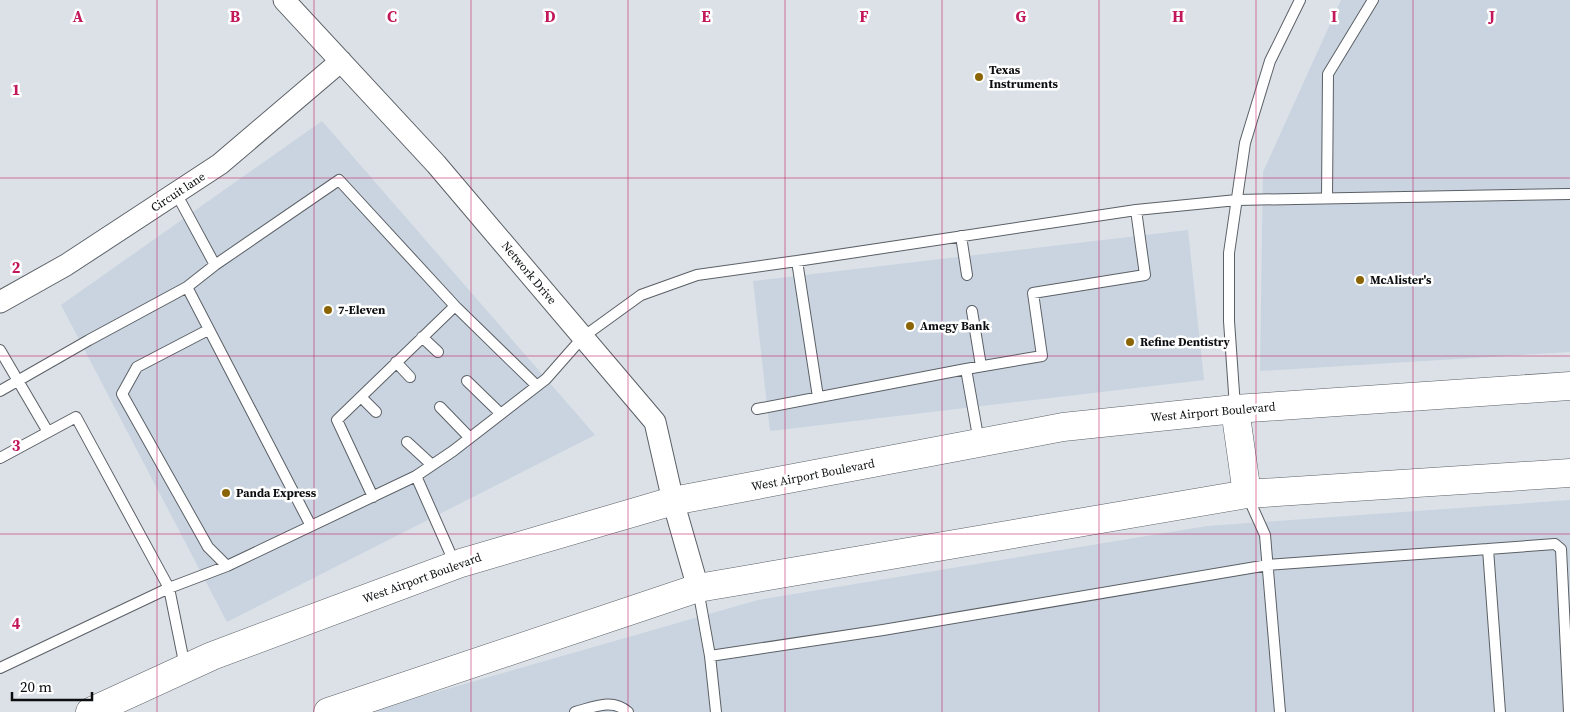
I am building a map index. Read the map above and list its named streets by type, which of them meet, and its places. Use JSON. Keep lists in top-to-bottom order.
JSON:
{
  "streets": {
    "main road": ["West Airport Boulevard"],
    "street": ["Circuit lane", "Network Drive"]
  },
  "crossings": [
    ["Circuit lane", "Network Drive"],
    ["Network Drive", "West Airport Boulevard"]
  ],
  "places": [
    "Texas Instruments",
    "McAlister's",
    "7-Eleven",
    "Amegy Bank",
    "Refine Dentistry",
    "Panda Express"
  ],
  "scale_bar": "20 m",
  "grid": {
    "columns": [
      "A",
      "B",
      "C",
      "D",
      "E",
      "F",
      "G",
      "H",
      "I",
      "J"
    ],
    "rows": [
      "1",
      "2",
      "3",
      "4"
    ]
  }
}
